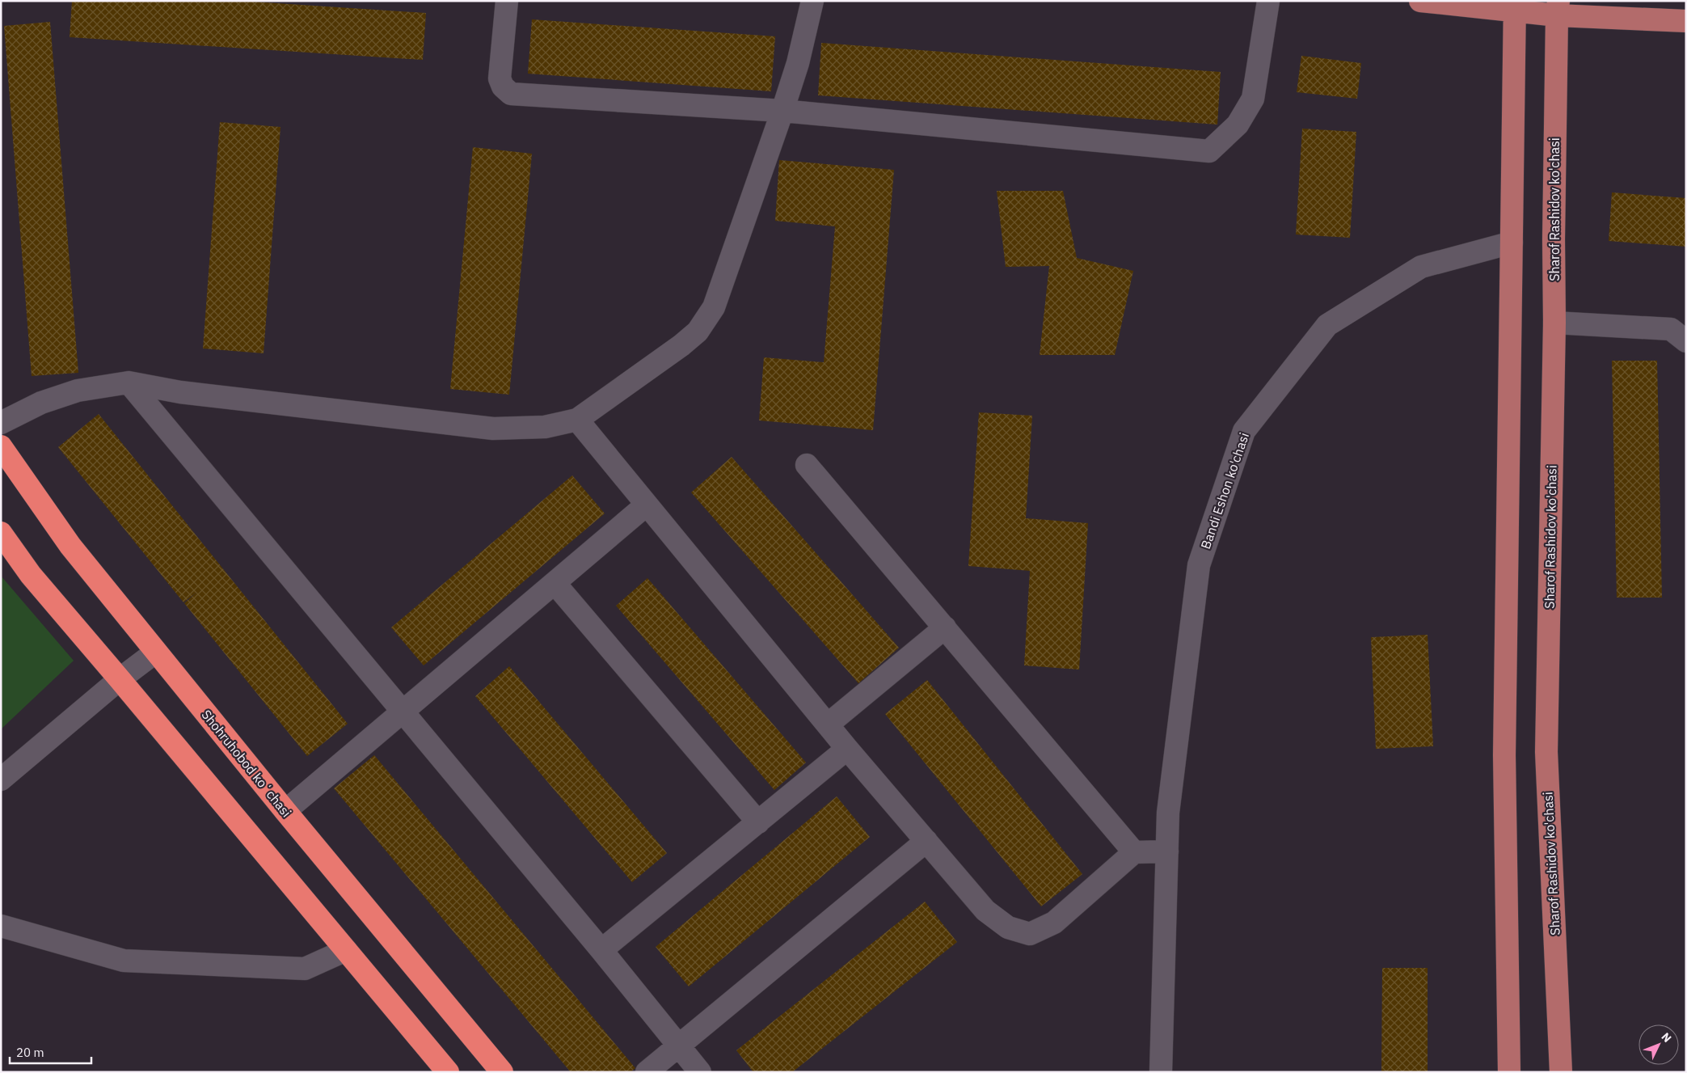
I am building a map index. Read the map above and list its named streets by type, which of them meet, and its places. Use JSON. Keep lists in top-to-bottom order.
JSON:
{
  "streets": {
    "highway": ["Shohruhobod koʻchasi"],
    "main road": ["Sharof Rashidov ko'chasi"],
    "street": ["Bandi Eshon ko'chasi"]
  },
  "scale_bar": "20 m",
  "north": "top right"
}
